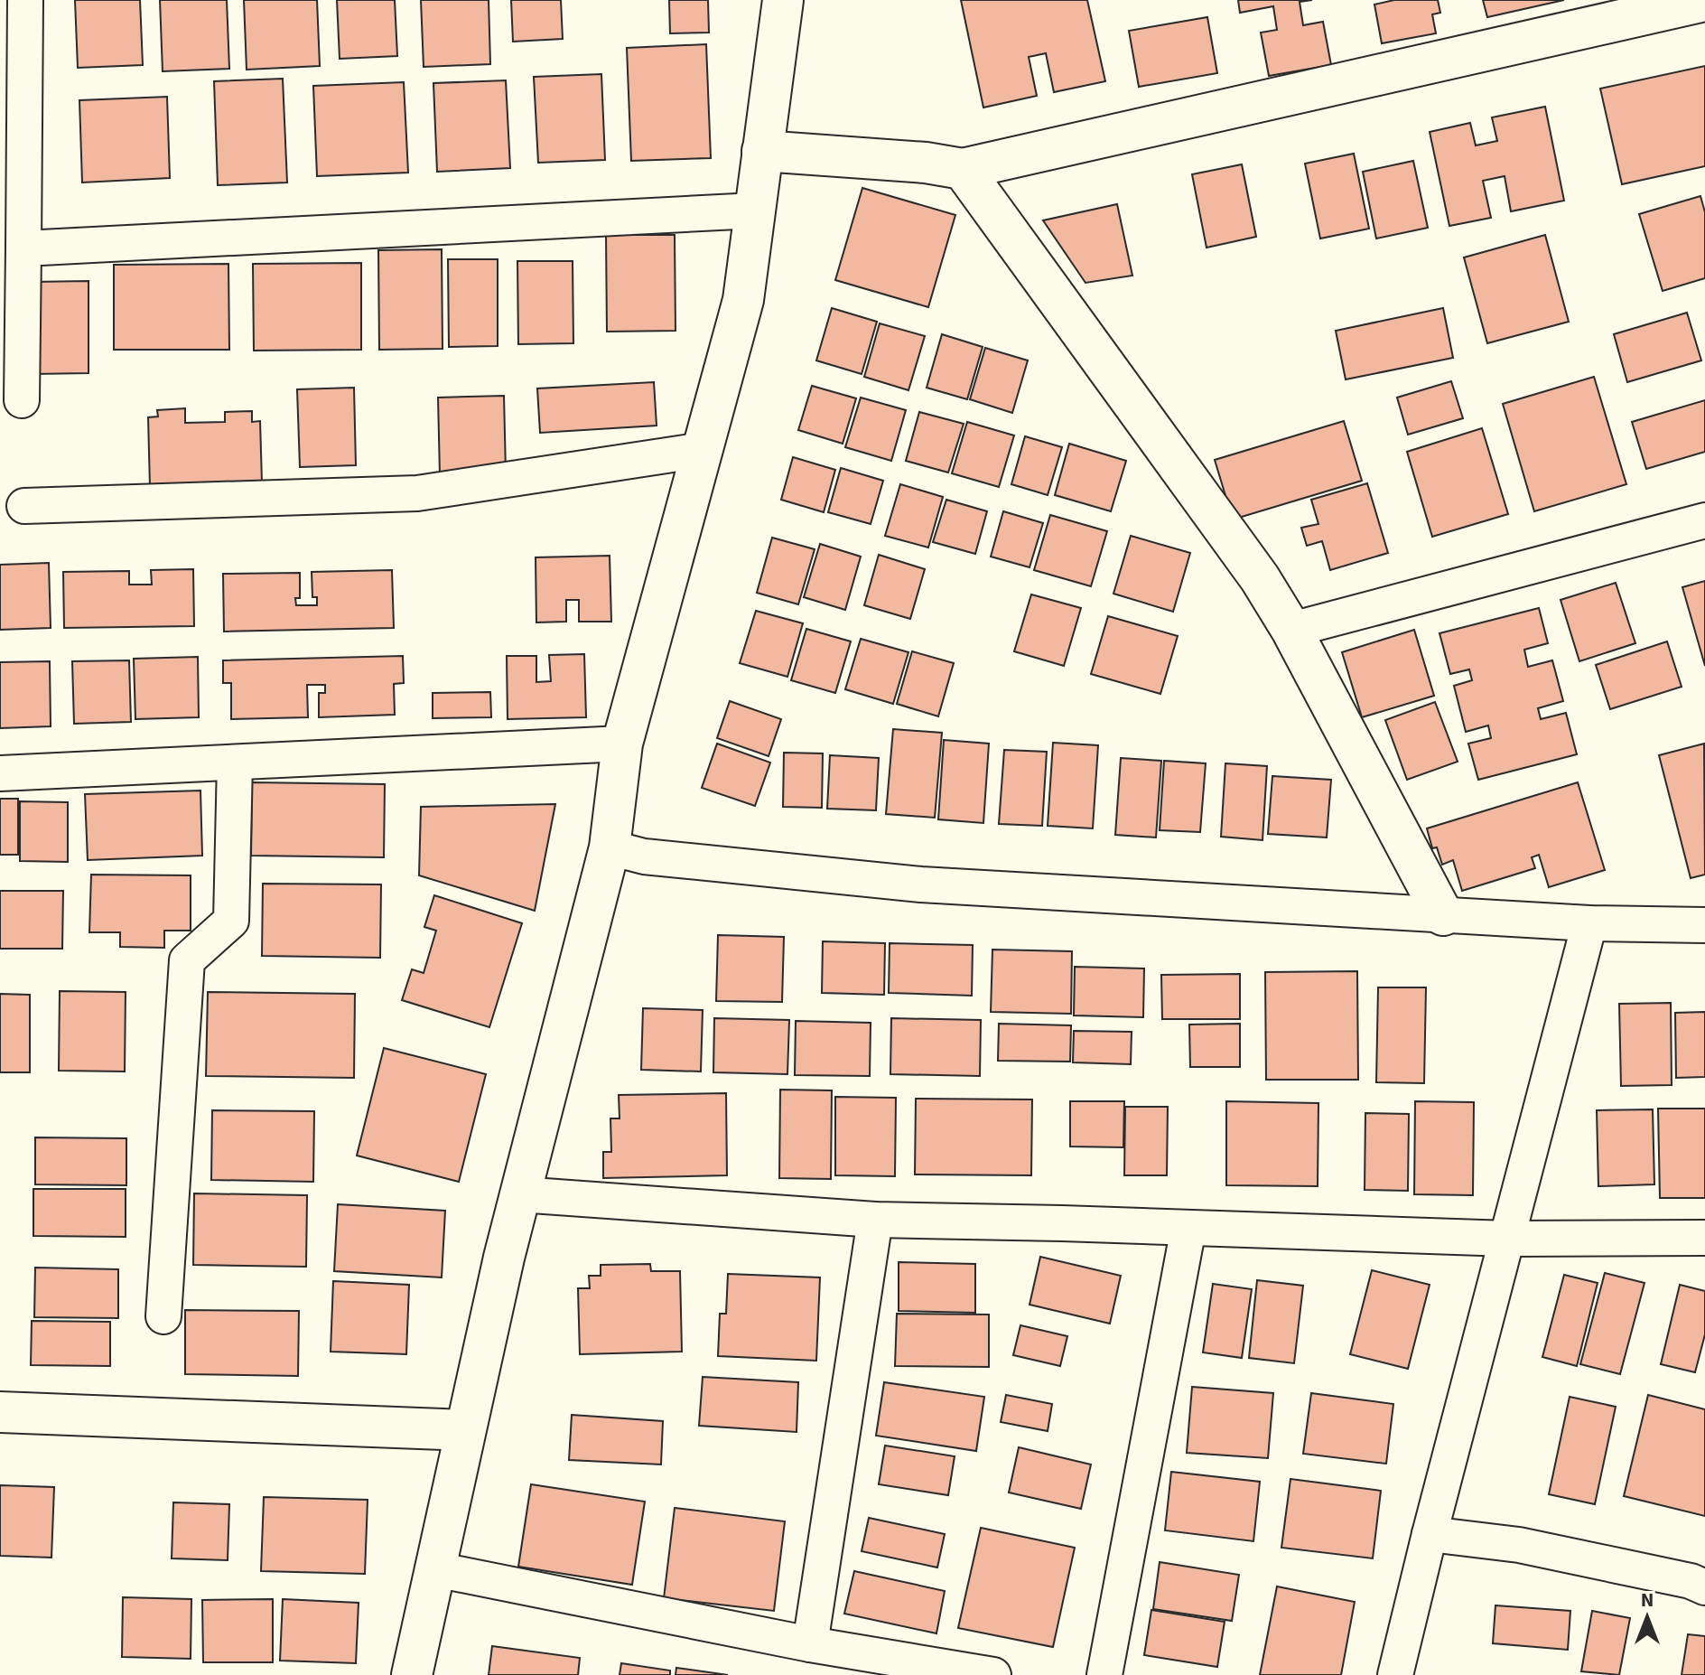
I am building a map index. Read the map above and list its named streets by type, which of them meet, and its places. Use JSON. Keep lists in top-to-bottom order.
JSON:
{
  "north": "top"
}
